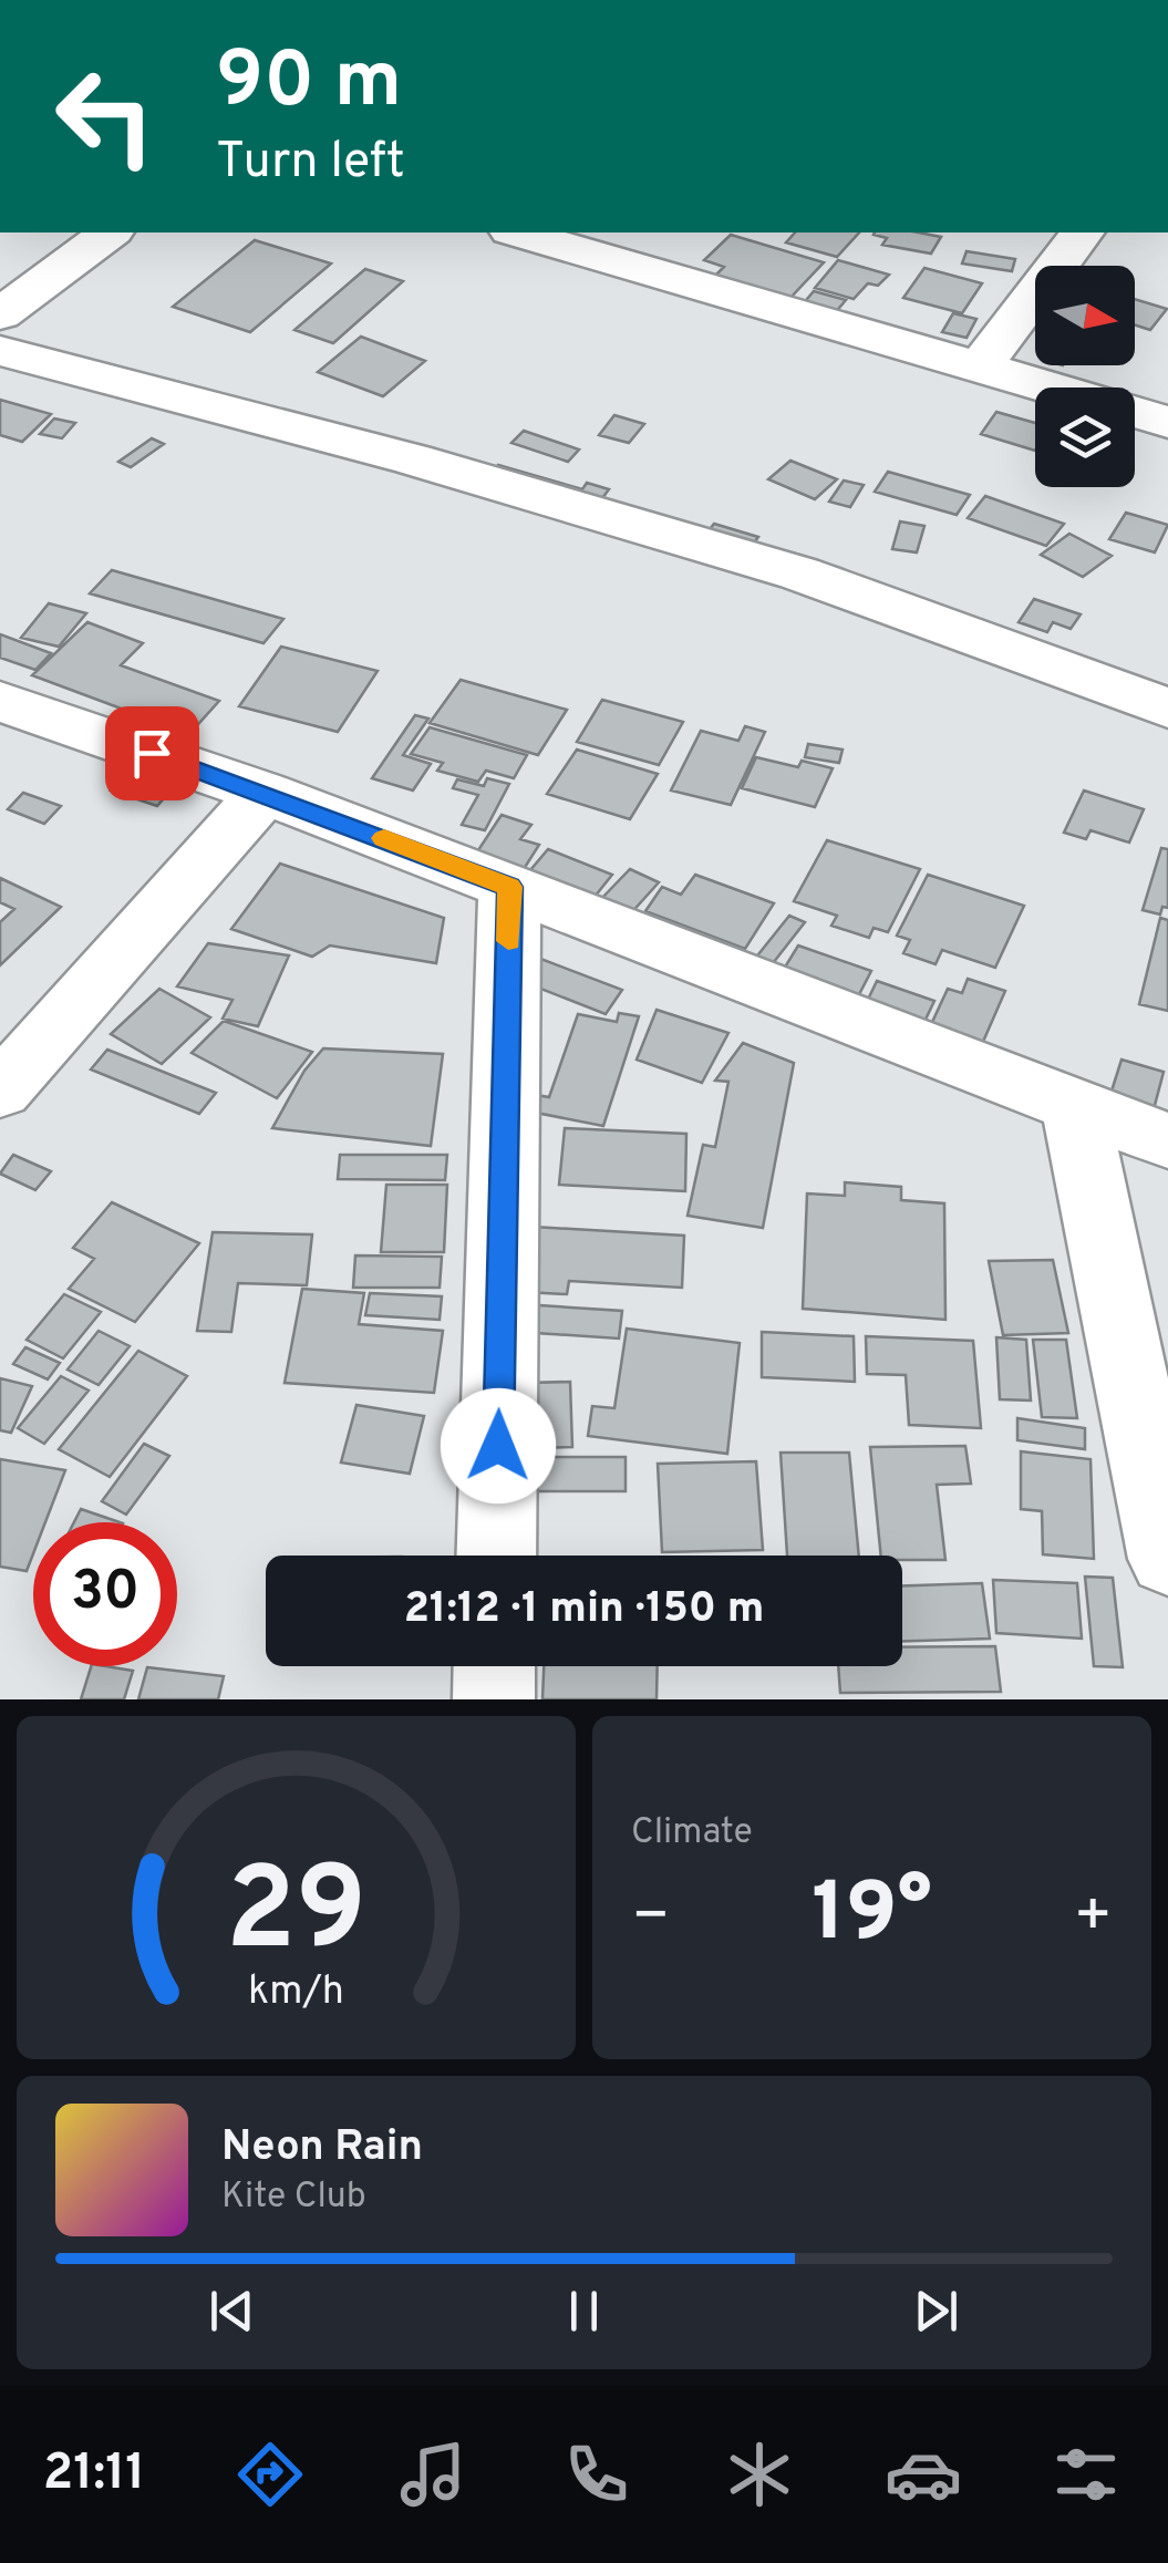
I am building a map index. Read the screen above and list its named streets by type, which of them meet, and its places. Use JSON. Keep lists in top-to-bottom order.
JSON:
{
  "north": "right",
  "page": {
    "turn": ["90 m", "Turn left"],
    "limit": "30",
    "trip": "21:12 · 1 min · 150 m",
    "tile": "Climate",
    "heat": ["−", "19°", "+"],
    "song": ["Neon Rain", "Kite Club"],
    "tabs": "21:11",
    "gauge": ["29", "km/h"]
  }
}
